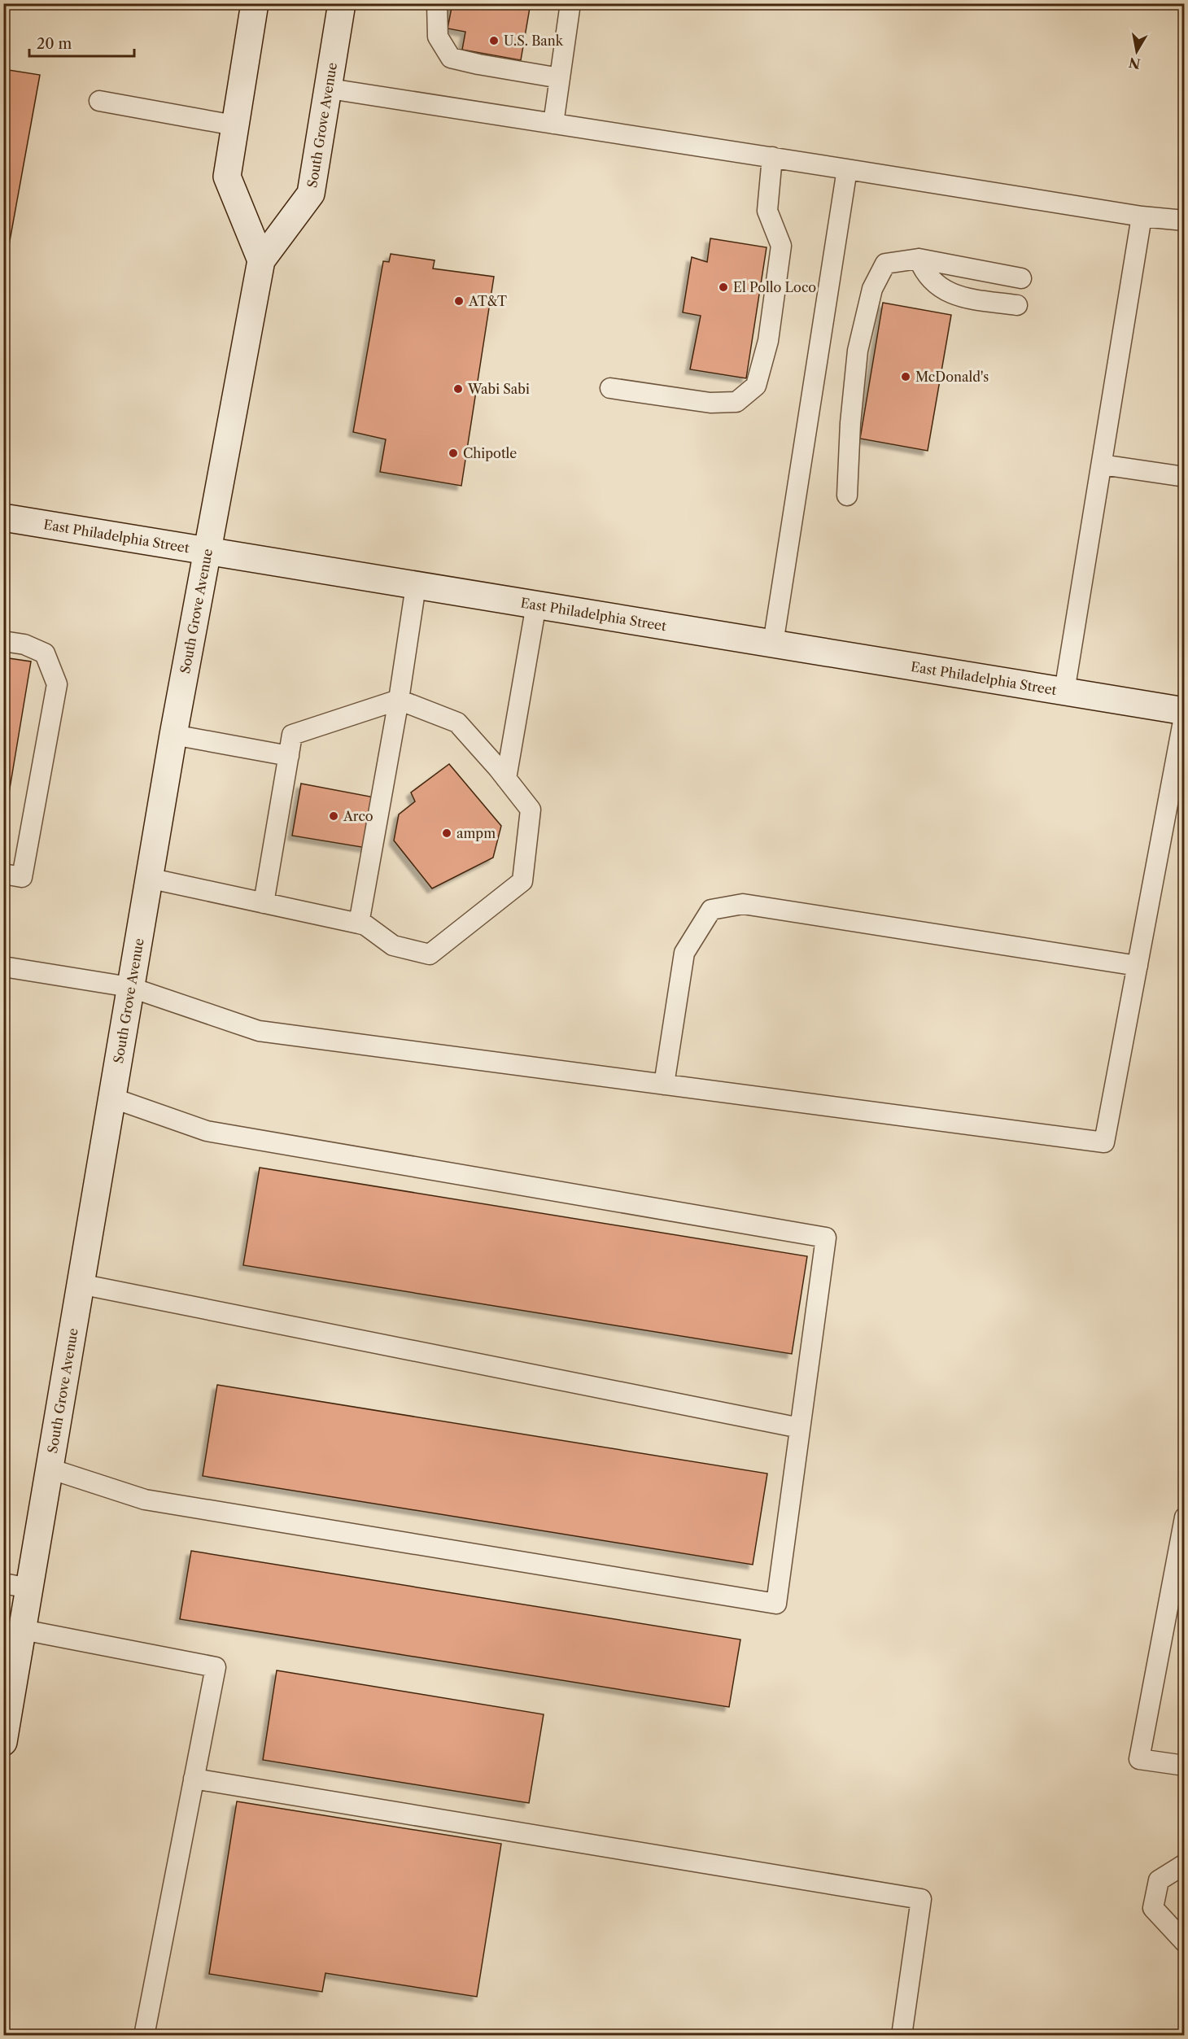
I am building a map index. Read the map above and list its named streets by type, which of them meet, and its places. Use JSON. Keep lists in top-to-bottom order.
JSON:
{
  "streets": {
    "main road": ["South Grove Avenue", "East Philadelphia Street"]
  },
  "crossings": [
    ["South Grove Avenue", "East Philadelphia Street"]
  ],
  "places": [
    "U.S. Bank",
    "El Pollo Loco",
    "AT&T",
    "McDonald's",
    "Wabi Sabi",
    "Chipotle",
    "Arco",
    "ampm"
  ],
  "scale_bar": "20 m",
  "north": "bottom"
}
